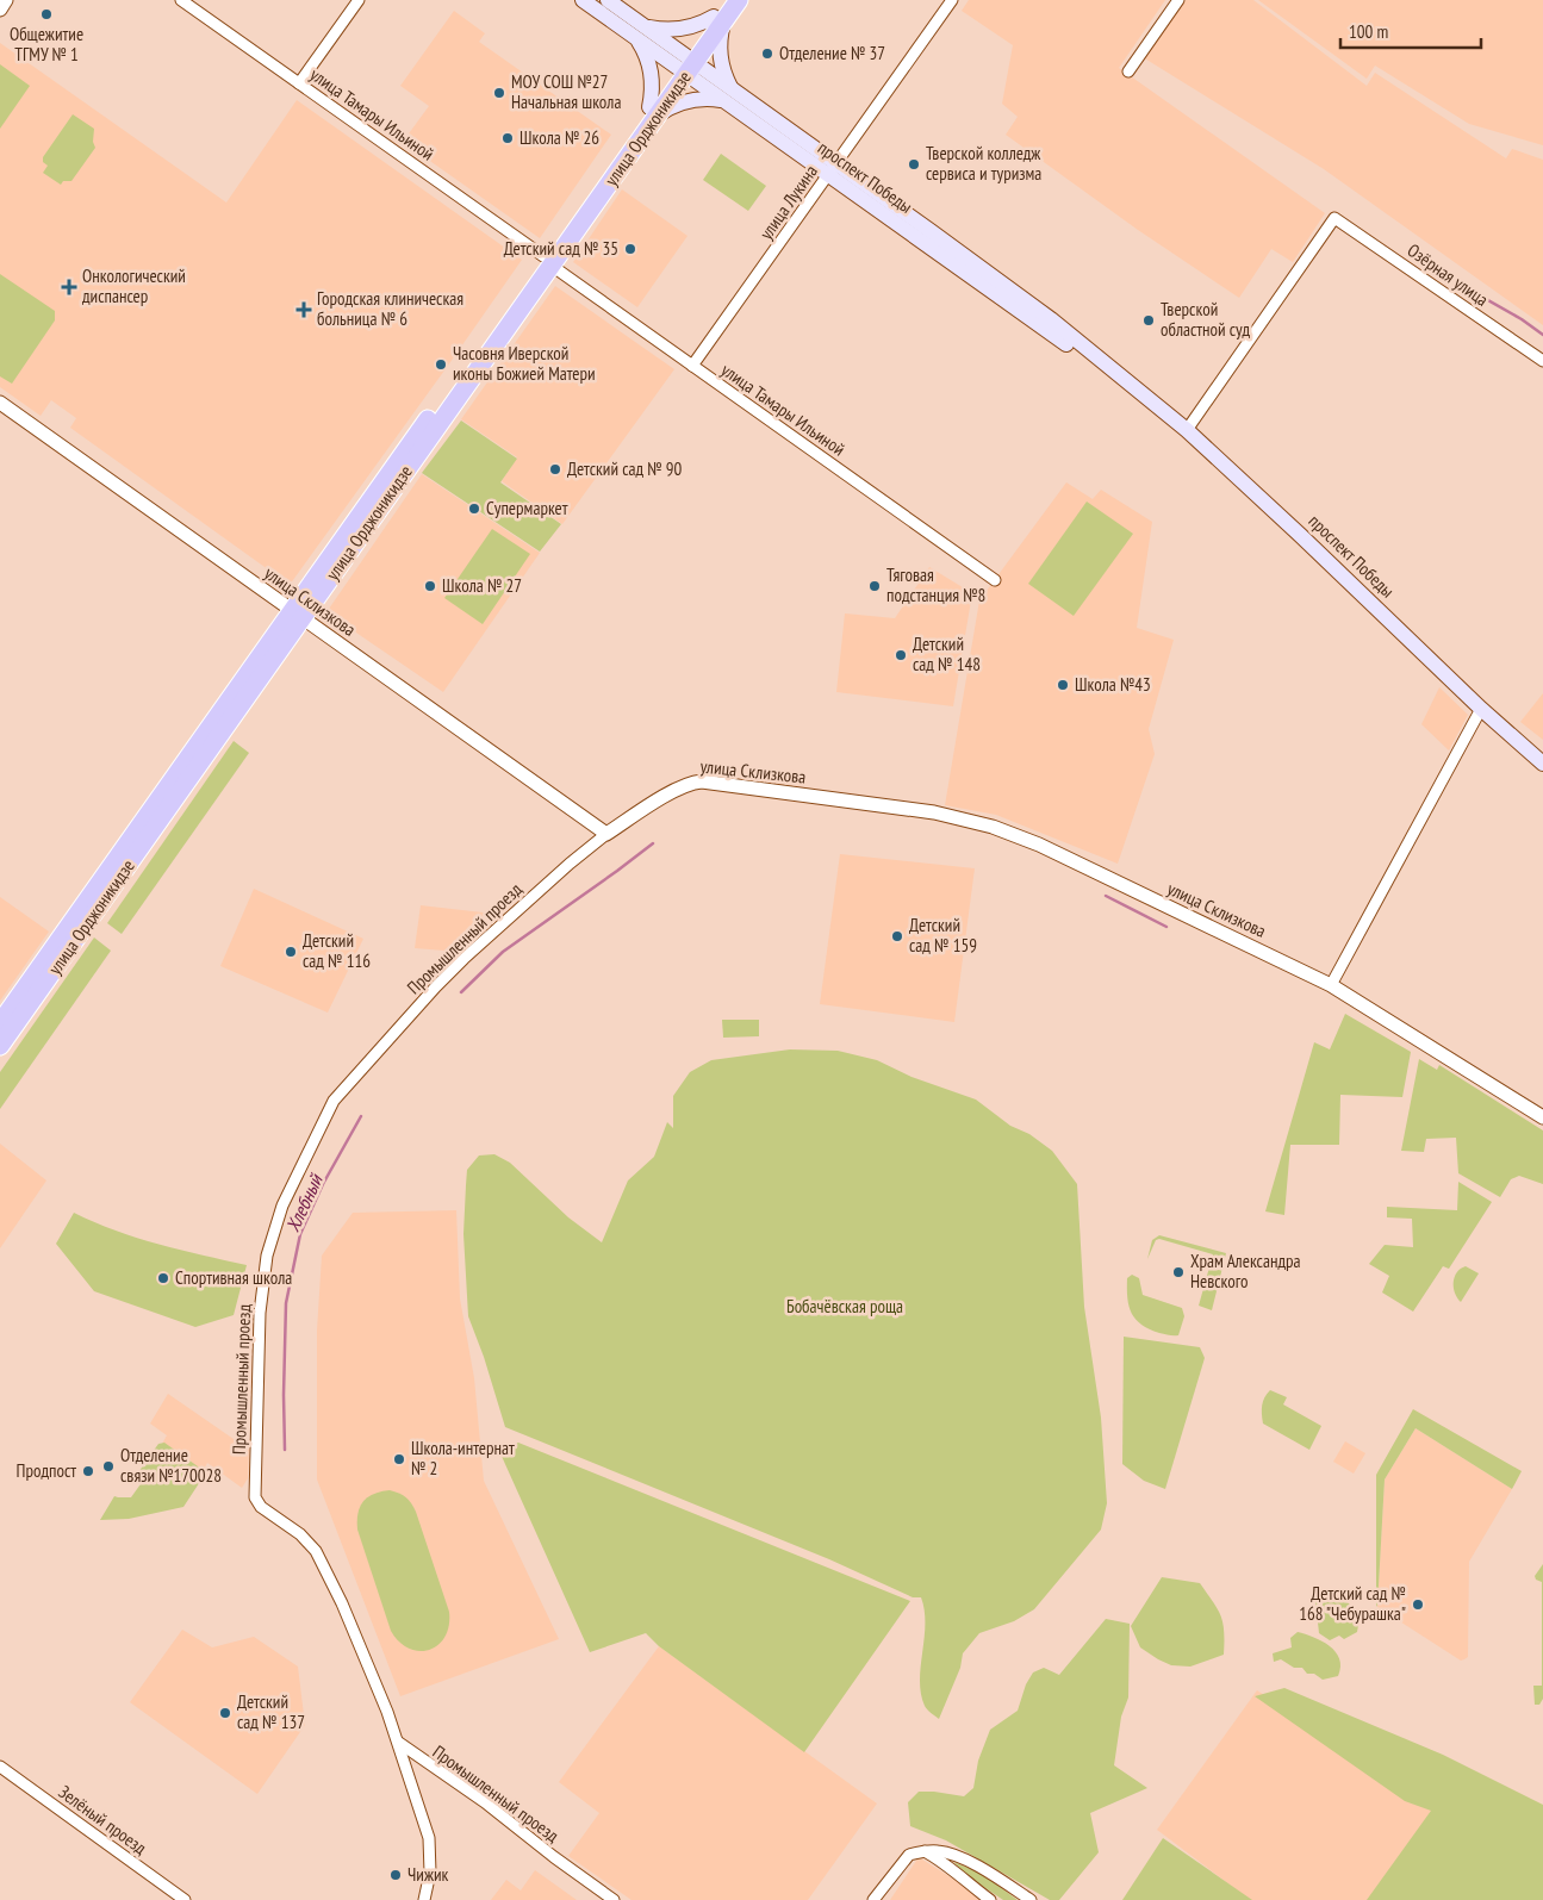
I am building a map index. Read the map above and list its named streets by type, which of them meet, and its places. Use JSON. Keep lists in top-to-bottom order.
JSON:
{
  "streets": {
    "main road": ["улица Орджоникидзе", "проспект Победы"],
    "street": [
      "улица Тамары Ильиной",
      "улица Лукина",
      "Озёрная улица",
      "улица Склизкова",
      "Промышленный проезд",
      "Зелёный проезд"
    ]
  },
  "crossings": [
    ["улица Тамары Ильиной", "улица Орджоникидзе"],
    ["улица Тамары Ильиной", "улица Лукина"],
    ["улица Орджоникидзе", "проспект Победы"],
    ["улица Орджоникидзе", "улица Склизкова"],
    ["проспект Победы", "улица Лукина"],
    ["проспект Победы", "Озёрная улица"],
    ["улица Склизкова", "Промышленный проезд"]
  ],
  "water": ["Хлебный"],
  "parks": ["Бобачёвская роща"],
  "places": {
    "other": [
      "Общежитие ТГМУ № 1",
      "Отделение № 37",
      "МОУ СОШ №27 Начальная школа",
      "Школа № 26",
      "Тверской колледж сервиса и туризма",
      "Детский сад № 35",
      "Тверской областной суд",
      "Часовня Иверской иконы Божией Матери",
      "Детский сад № 90",
      "Супермаркет",
      "Школа № 27",
      "Тяговая подстанция №8",
      "Детский сад № 148",
      "Школа №43",
      "Детский сад № 159",
      "Детский сад № 116",
      "Храм Александра Невского",
      "Спортивная школа",
      "Школа-интернат № 2",
      "Отделение связи №170028",
      "Продпост",
      "Детский сад № 168 \"Чебурашка\"",
      "Детский сад № 137",
      "Чижик"
    ],
    "health": ["Онкологический диспансер", "Городская клиническая больница № 6"]
  },
  "scale_bar": "100 m"
}
